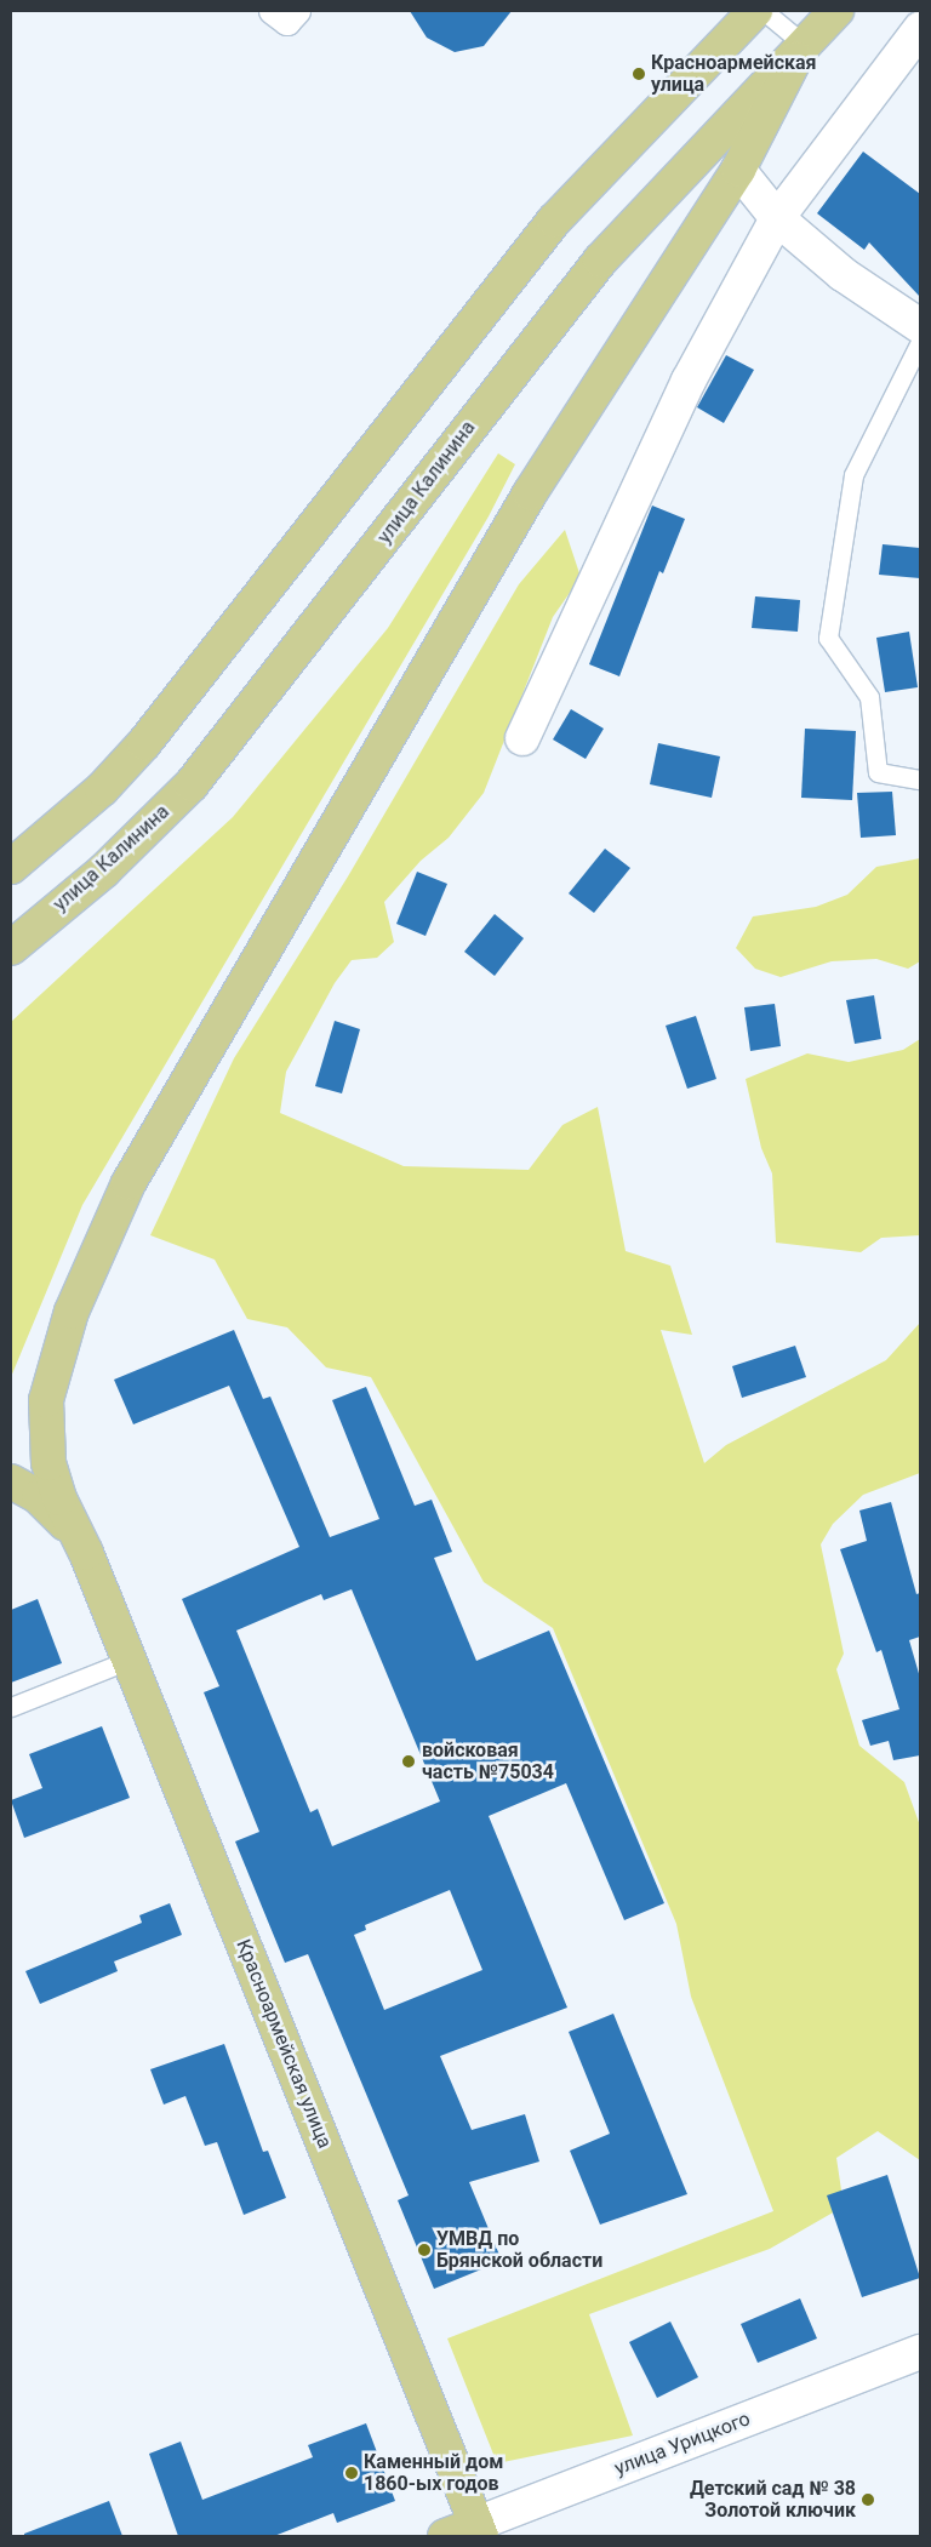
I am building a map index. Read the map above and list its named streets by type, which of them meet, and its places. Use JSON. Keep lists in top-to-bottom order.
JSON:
{
  "streets": {
    "main road": ["улица Калинина", "Красноармейская улица", "улица Урицкого"]
  },
  "crossings": [
    ["Красноармейская улица", "улица Урицкого"]
  ],
  "places": [
    "Красноармейская улица",
    "войсковая часть №75034",
    "УМВД по Брянской области",
    "Каменный дом 1860-ых годов",
    "Детский сад № 38 Золотой ключик"
  ]
}
